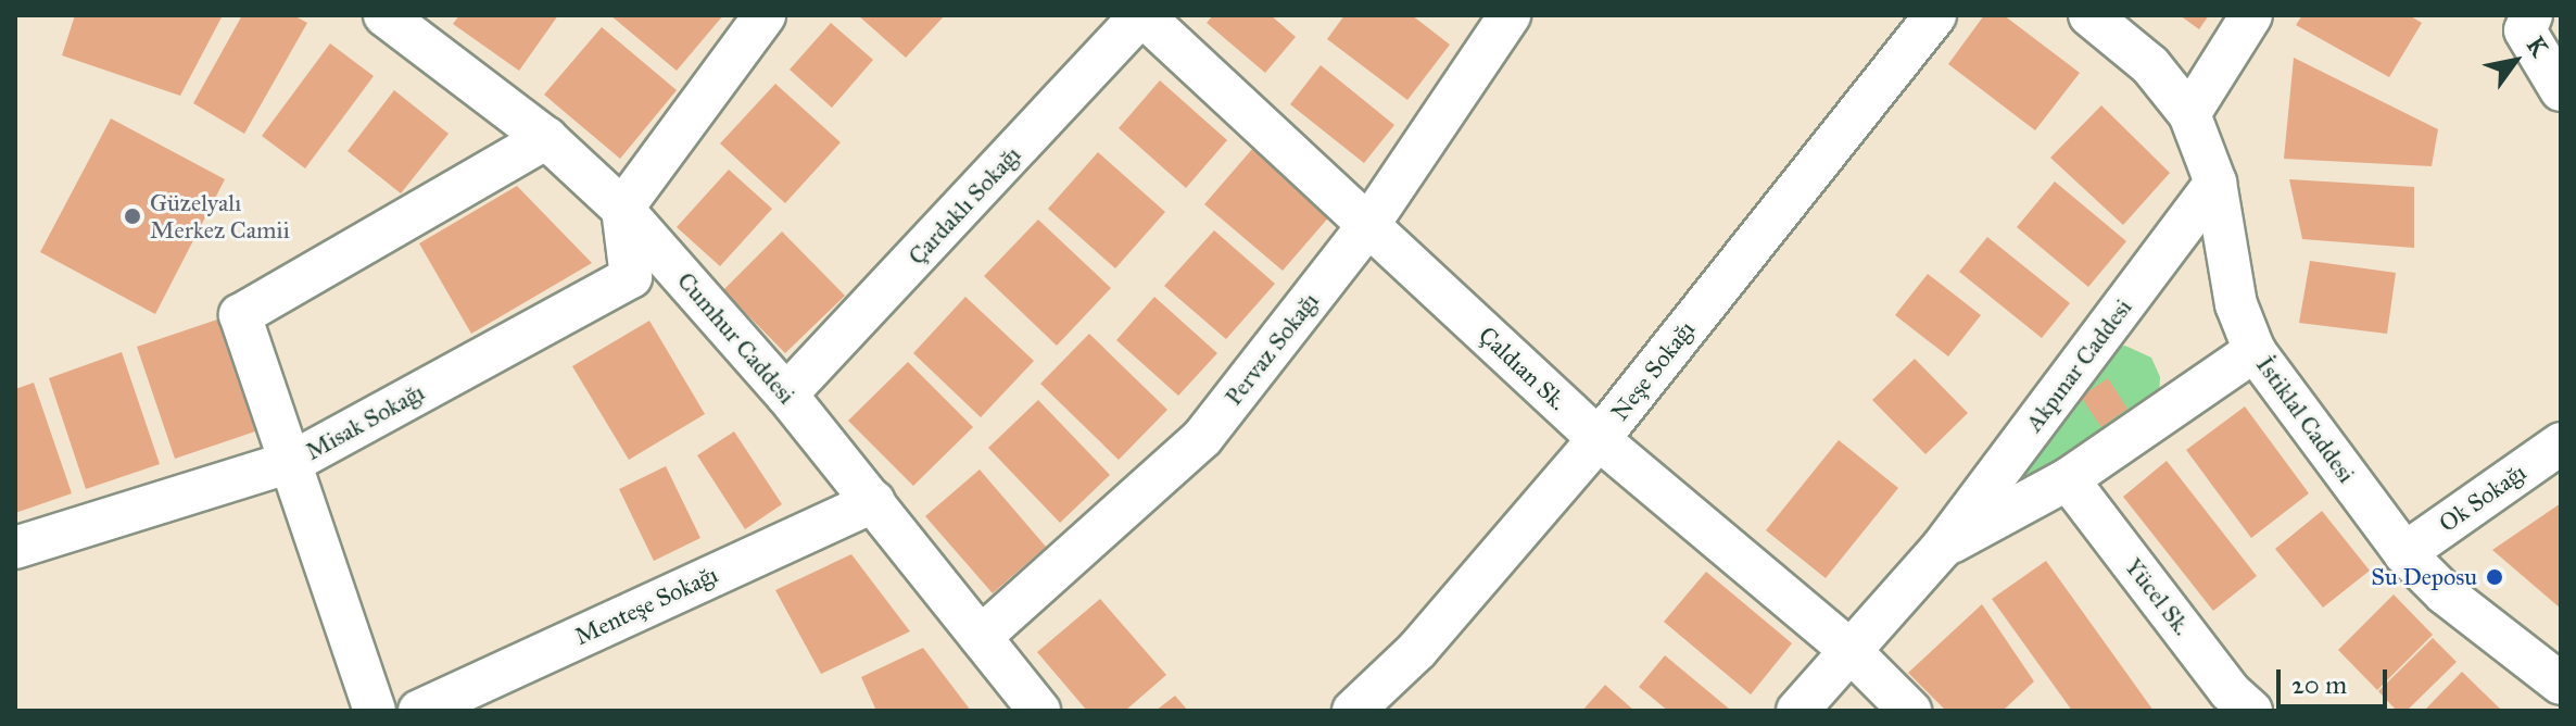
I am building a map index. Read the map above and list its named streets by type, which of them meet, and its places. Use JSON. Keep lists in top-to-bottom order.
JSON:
{
  "streets": {
    "street": [
      "Çardaklı Sokağı",
      "Cumhur Caddesi",
      "Pervaz Sokağı",
      "Akpınar Caddesi",
      "Çaldıan Sk.",
      "Neşe Sokağı",
      "İstiklal Caddesi",
      "Misak Sokağı",
      "Ok Sokağı",
      "Yücel Sk.",
      "Menteşe Sokağı"
    ]
  },
  "crossings": [
    ["Çardaklı Sokağı", "Cumhur Caddesi"],
    ["Çardaklı Sokağı", "Çaldıan Sk."],
    ["Cumhur Caddesi", "Pervaz Sokağı"],
    ["Cumhur Caddesi", "Misak Sokağı"],
    ["Cumhur Caddesi", "Menteşe Sokağı"],
    ["Pervaz Sokağı", "Çaldıan Sk."],
    ["Akpınar Caddesi", "Çaldıan Sk."],
    ["Akpınar Caddesi", "İstiklal Caddesi"],
    ["Akpınar Caddesi", "Yücel Sk."],
    ["Çaldıan Sk.", "Neşe Sokağı"],
    ["İstiklal Caddesi", "Ok Sokağı"]
  ],
  "places": ["Güzelyalı Merkez Camii", "Su Deposu"],
  "scale_bar": "20 m",
  "north": "top right"
}
